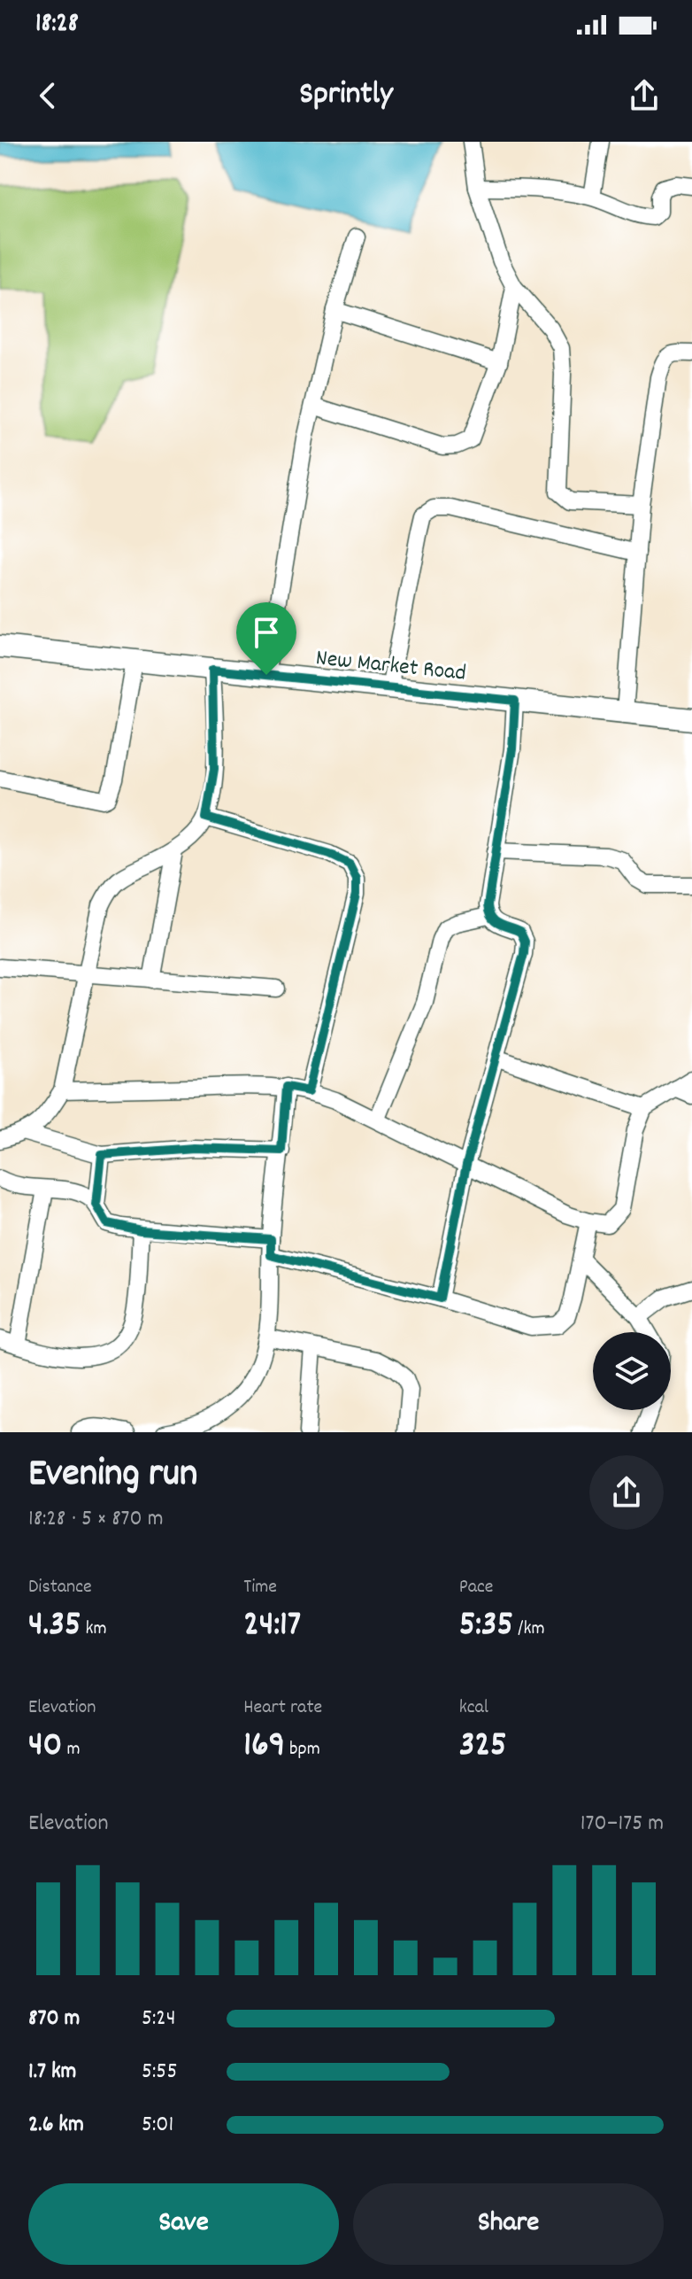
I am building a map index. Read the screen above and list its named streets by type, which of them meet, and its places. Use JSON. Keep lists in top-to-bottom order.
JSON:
{
  "streets": {
    "street": ["New Market Road"]
  },
  "page": {
    "status": "18:28",
    "header": "Sprintly",
    "heading": ["Evening run", "18:28 · 5 × 870 m"],
    "stats": [
      ["Distance", "4.35 km"],
      ["Time", "24:17"],
      ["Pace", "5:35 /km"],
      ["Elevation", "40 m"],
      ["Heart rate", "169 bpm"],
      ["kcal", "325"]
    ],
    "chart": ["Elevation", "170–175 m"],
    "list": [
      {
        "name": "870 m",
        "note": "5:24"
      },
      {
        "name": "1.7 km",
        "note": "5:55"
      },
      {
        "name": "2.6 km",
        "note": "5:01"
      }
    ],
    "buttons": ["Save", "Share"]
  }
}
